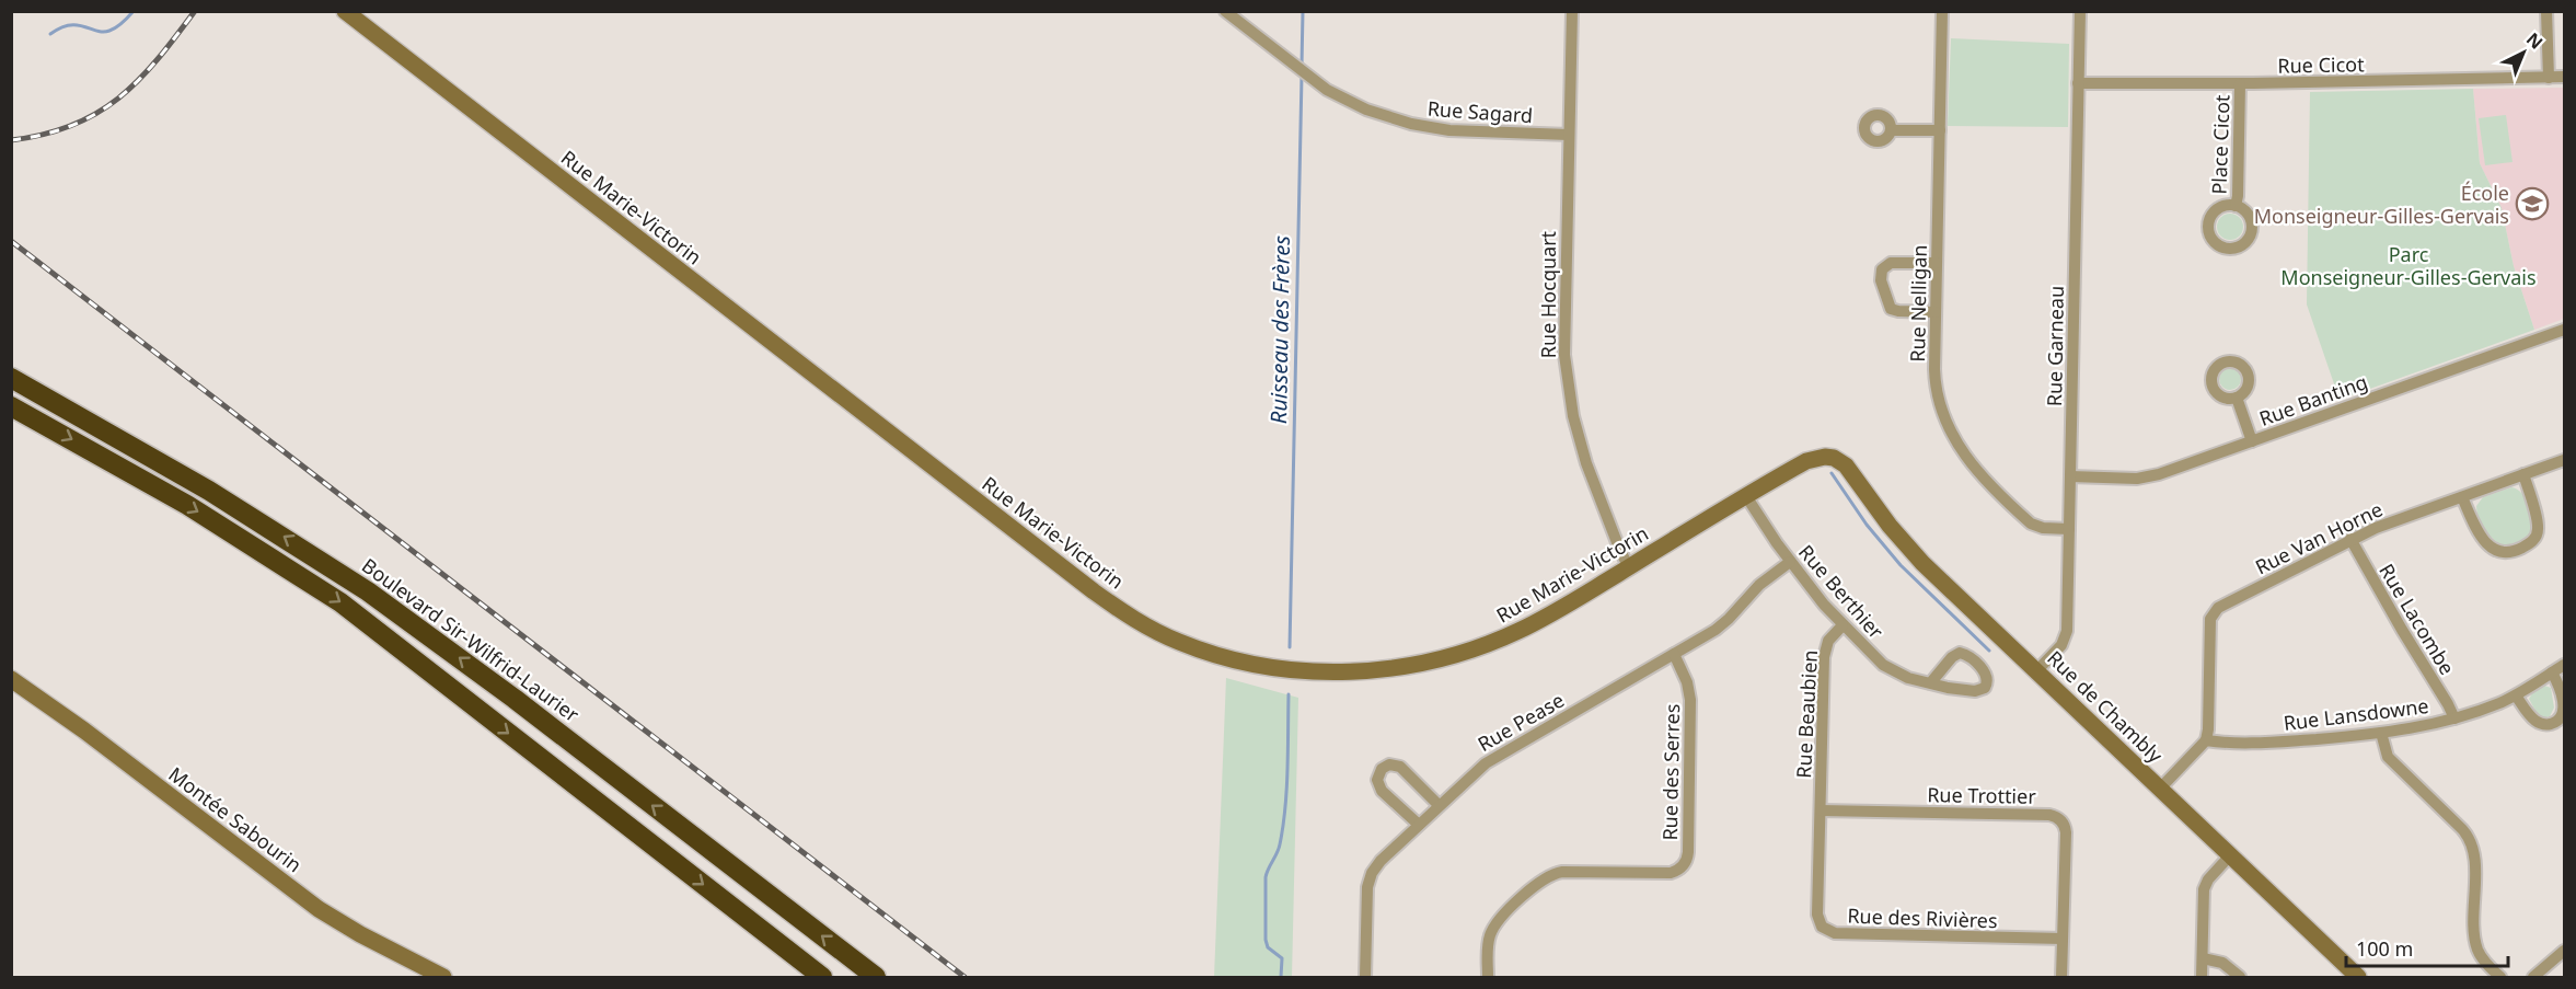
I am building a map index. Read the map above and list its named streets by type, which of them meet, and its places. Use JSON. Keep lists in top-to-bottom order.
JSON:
{
  "streets": {
    "highway": ["Boulevard Sir-Wilfrid-Laurier"],
    "street": [
      "Rue Cicot",
      "Rue Sagard",
      "Place Cicot",
      "Rue Marie-Victorin",
      "Rue Hocquart",
      "Rue Nelligan",
      "Rue Garneau",
      "Rue Banting",
      "Rue Van Horne",
      "Rue Berthier",
      "Rue Lacombe",
      "Rue de Chambly",
      "Rue Beaubien",
      "Rue Lansdowne",
      "Rue Pease",
      "Rue des Serres",
      "Rue Trottier",
      "Montée Sabourin",
      "Rue des Rivières"
    ]
  },
  "crossings": [
    ["Rue Cicot", "Place Cicot"],
    ["Rue Cicot", "Rue Garneau"],
    ["Rue Sagard", "Rue Hocquart"],
    ["Rue Marie-Victorin", "Rue Hocquart"],
    ["Rue Marie-Victorin", "Rue Berthier"],
    ["Rue Marie-Victorin", "Rue de Chambly"],
    ["Rue Nelligan", "Rue Garneau"],
    ["Rue Garneau", "Rue Banting"],
    ["Rue Garneau", "Rue de Chambly"],
    ["Rue Van Horne", "Rue Lacombe"],
    ["Rue Van Horne", "Rue Lansdowne"],
    ["Rue Berthier", "Rue Beaubien"],
    ["Rue Berthier", "Rue Pease"],
    ["Rue Lacombe", "Rue Lansdowne"],
    ["Rue Beaubien", "Rue Trottier"],
    ["Rue Beaubien", "Rue des Rivières"],
    ["Rue Pease", "Rue des Serres"],
    ["Rue Trottier", "Rue des Rivières"]
  ],
  "water": ["Ruisseau des Frères"],
  "parks": ["Parc Monseigneur-Gilles-Gervais"],
  "places": {
    "school or university": ["École Monseigneur-Gilles-Gervais"]
  },
  "scale_bar": "100 m",
  "north": "top right"
}
